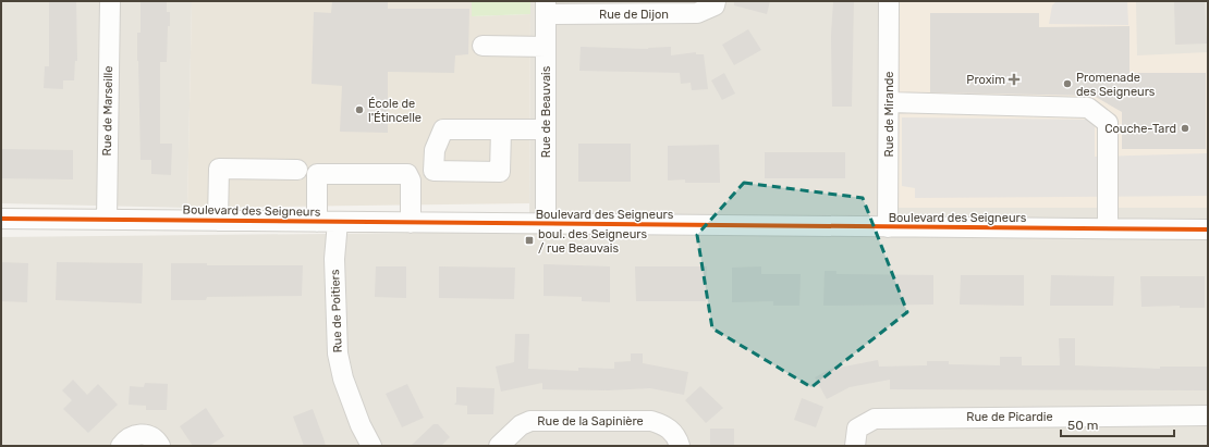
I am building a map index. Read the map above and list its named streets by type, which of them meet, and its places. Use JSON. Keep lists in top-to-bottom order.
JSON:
{
  "streets": {
    "street": [
      "Rue de Dijon",
      "Rue de Marseille",
      "Rue de Beauvais",
      "Rue de Mirande",
      "Boulevard des Seigneurs",
      "Rue de Poitiers",
      "Rue de Picardie",
      "Rue de la Sapinière"
    ]
  },
  "crossings": [
    ["Rue de Dijon", "Rue de Beauvais"],
    ["Rue de Marseille", "Boulevard des Seigneurs"],
    ["Rue de Beauvais", "Boulevard des Seigneurs"],
    ["Rue de Mirande", "Boulevard des Seigneurs"],
    ["Boulevard des Seigneurs", "Rue de Poitiers"]
  ],
  "places": {
    "health": ["Proxim"],
    "other": ["Promenade des Seigneurs", "École de l'Étincelle", "Couche-Tard"],
    "transit": ["boul. des Seigneurs / rue Beauvais"]
  },
  "scale_bar": "50 m"
}
